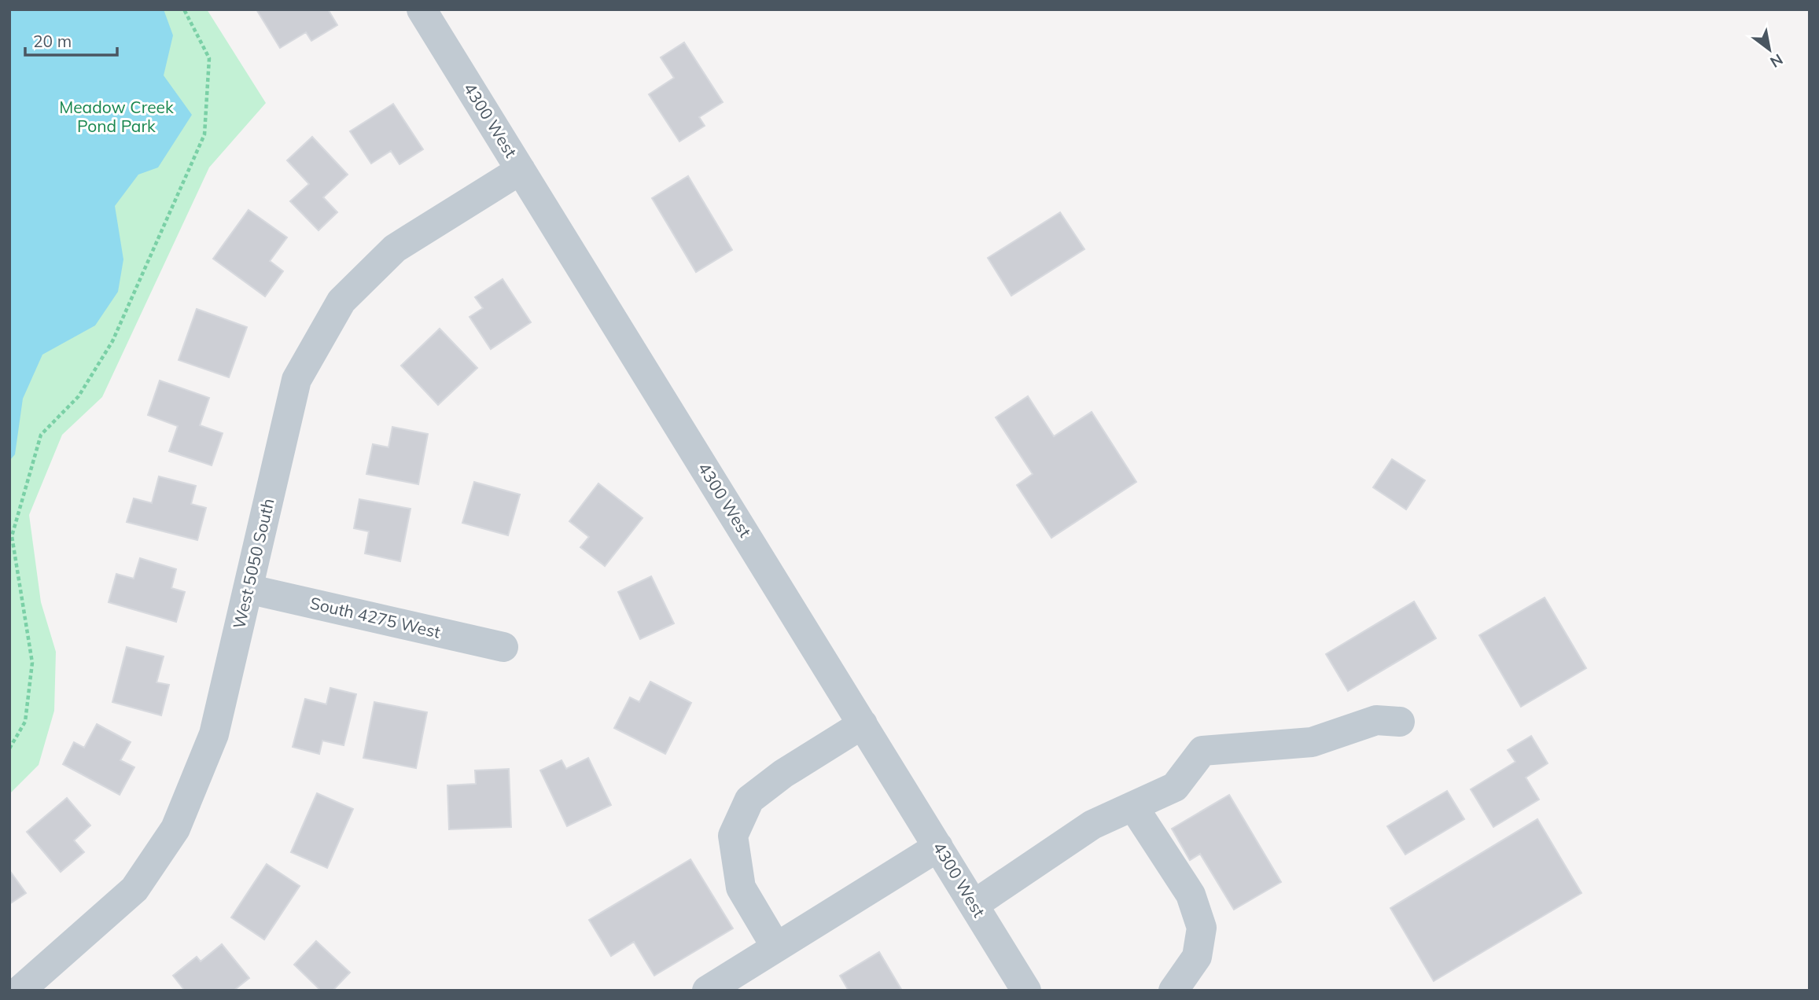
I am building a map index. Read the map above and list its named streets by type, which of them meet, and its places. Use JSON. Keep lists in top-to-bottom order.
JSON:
{
  "streets": {
    "street": ["4300 West", "West 5050 South", "South 4275 West"]
  },
  "crossings": [
    ["4300 West", "West 5050 South"],
    ["West 5050 South", "South 4275 West"]
  ],
  "parks": ["Meadow Creek Pond Park"],
  "scale_bar": "20 m",
  "north": "bottom right"
}
